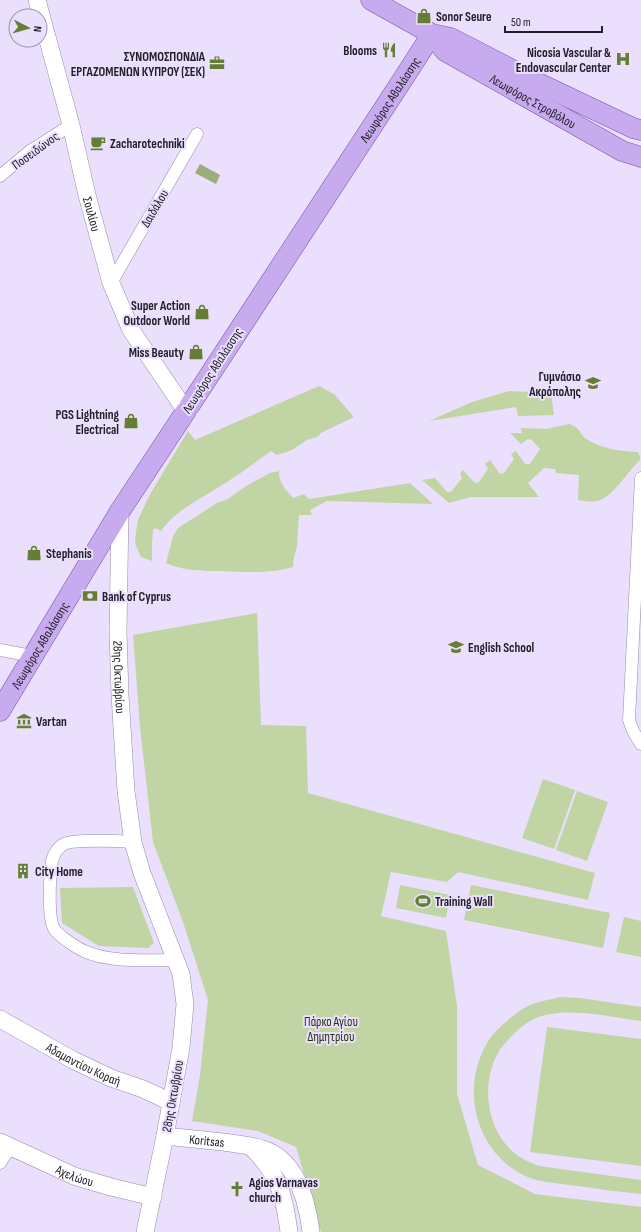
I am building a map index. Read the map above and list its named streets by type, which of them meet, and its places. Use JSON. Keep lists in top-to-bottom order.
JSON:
{
  "streets": {
    "main road": ["Λεωφόρος Αθαλάσσης", "Λεωφόρος Στροβόλου"],
    "street": [
      "Ποσειδώνος",
      "Δαιδάλου",
      "Σουλίου",
      "28ης Οκτωβρίου",
      "Αδαμαντίου Κοραή",
      "Koritsas",
      "Αχελώου"
    ]
  },
  "crossings": [
    ["Λεωφόρος Αθαλάσσης", "Λεωφόρος Στροβόλου"],
    ["Λεωφόρος Αθαλάσσης", "Σουλίου"],
    ["Λεωφόρος Αθαλάσσης", "28ης Οκτωβρίου"],
    ["Ποσειδώνος", "Σουλίου"],
    ["Δαιδάλου", "Σουλίου"],
    ["28ης Οκτωβρίου", "Αδαμαντίου Κοραή"],
    ["28ης Οκτωβρίου", "Koritsas"],
    ["28ης Οκτωβρίου", "Αχελώου"]
  ],
  "parks": ["Πάρκο Αγίου Δημητρίου"],
  "places": {
    "shop": [
      "Sonor Seure",
      "Super Action Outdoor World",
      "Miss Beauty",
      "PGS Lightning Electrical",
      "Stephanis"
    ],
    "restaurant": ["Blooms"],
    "hospital": ["Nicosia Vascular & Endovascular Center"],
    "office": ["ΣΥΝΟΜΟΣΠΟΝΔΙΑ ΕΡΓΑΖΟΜΕΝΩΝ ΚΥΠΡΟΥ (ΣΕΚ)"],
    "cafe": ["Zacharotechniki"],
    "school or university": ["Γυμνάσιο Ακρόπολης", "English School"],
    "bank": ["Bank of Cyprus"],
    "museum": ["Vartan"],
    "building": ["City Home"],
    "sports": ["Training Wall"],
    "church": ["Agios Varnavas church"]
  },
  "scale_bar": "50 m",
  "north": "right"
}
